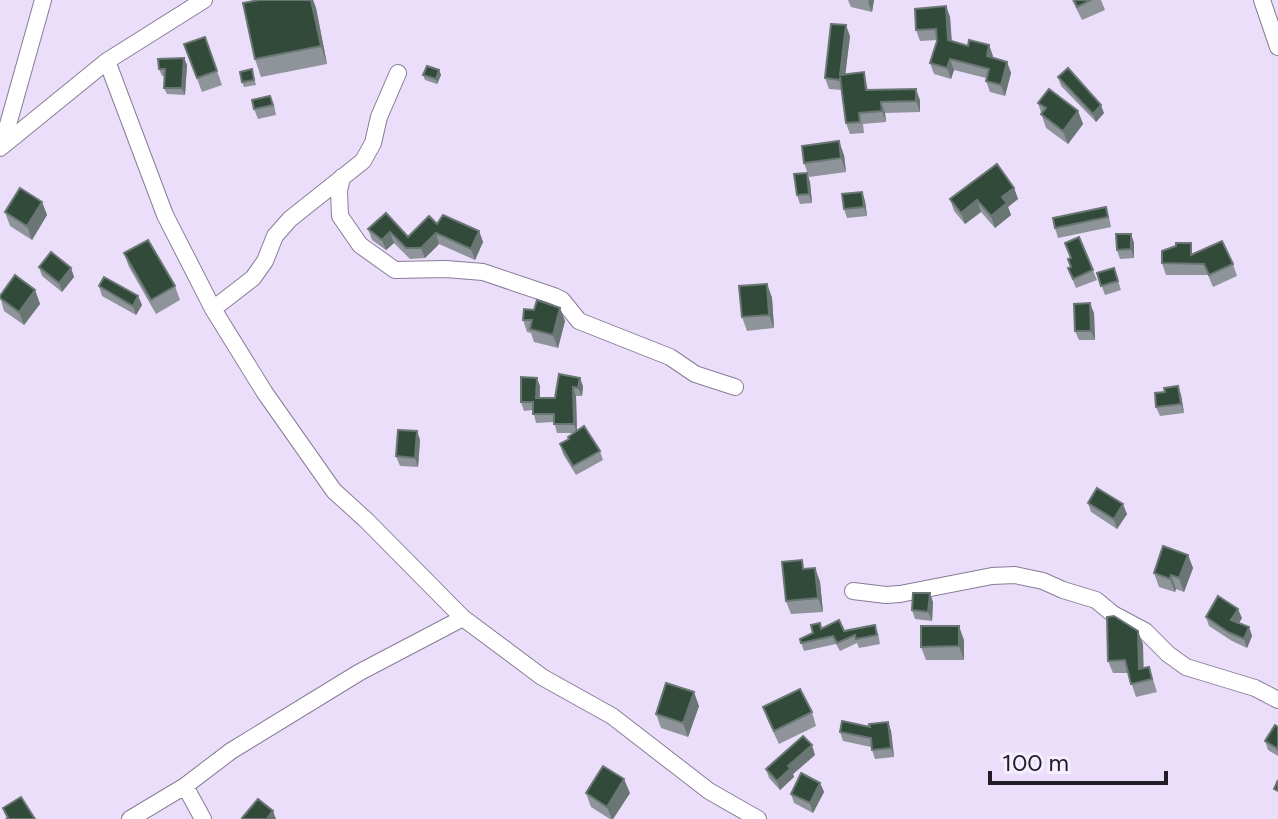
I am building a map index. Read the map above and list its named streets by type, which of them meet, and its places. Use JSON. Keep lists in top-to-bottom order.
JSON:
{
  "scale_bar": "100 m"
}
